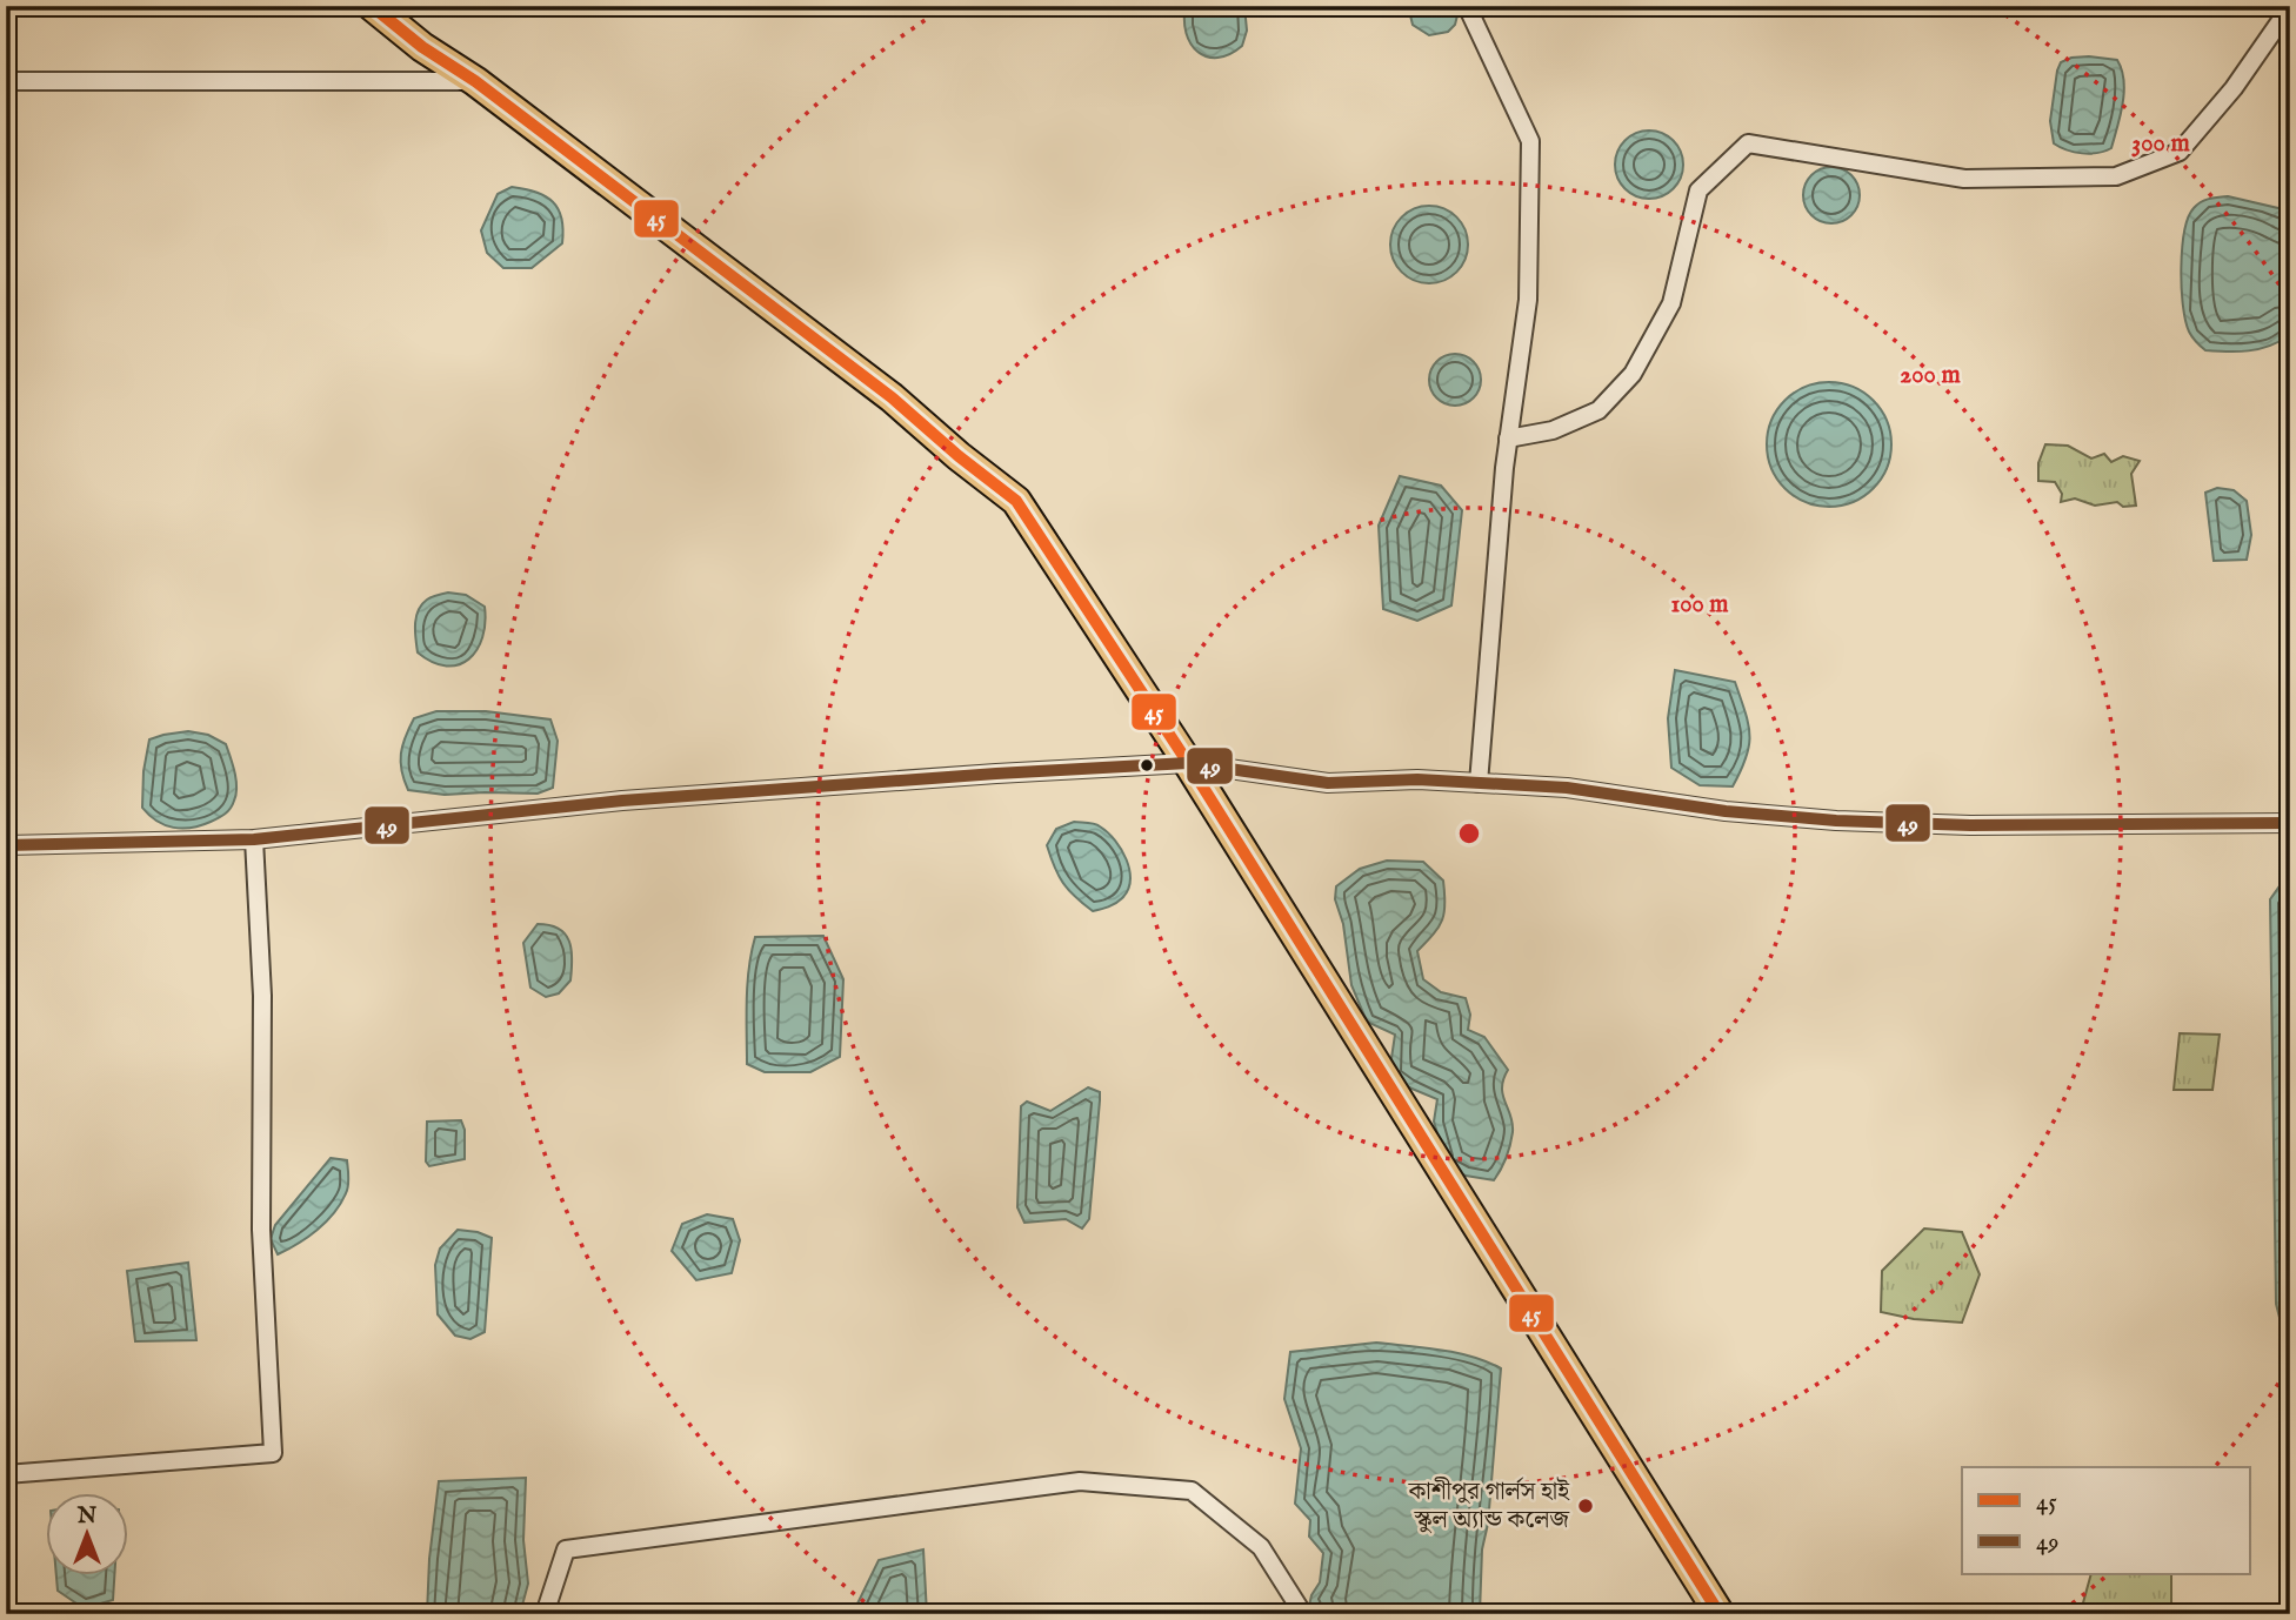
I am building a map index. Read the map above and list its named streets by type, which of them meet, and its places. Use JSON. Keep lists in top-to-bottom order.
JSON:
{
  "places": ["কাশীপুর গার্লস হাই স্কুল অ্যান্ড কলেজ"],
  "lines": ["transit line 45", "transit line 49"],
  "legend": ["45", "49"],
  "north": "top",
  "rings": ["300 m", "200 m", "100 m"]
}
